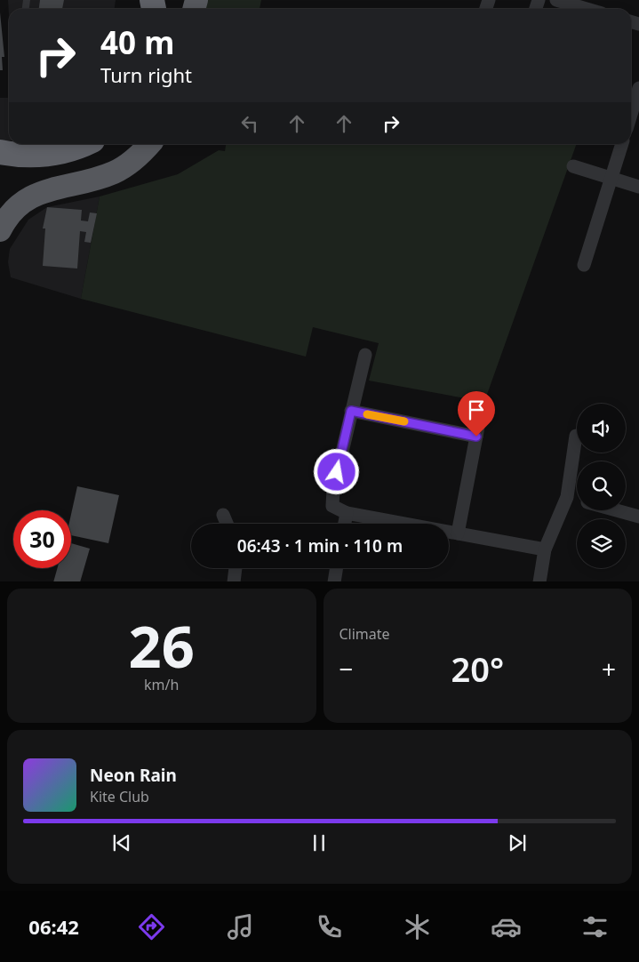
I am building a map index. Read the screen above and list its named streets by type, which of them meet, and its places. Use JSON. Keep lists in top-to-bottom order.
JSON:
{
  "page": {
    "turn": ["40 m", "Turn right"],
    "limit": "30",
    "trip": "06:43 · 1 min · 110 m",
    "tile": [
      ["26", "km/h"],
      "Climate"
    ],
    "heat": ["−", "20°", "+"],
    "song": ["Neon Rain", "Kite Club"],
    "tabs": "06:42"
  }
}
